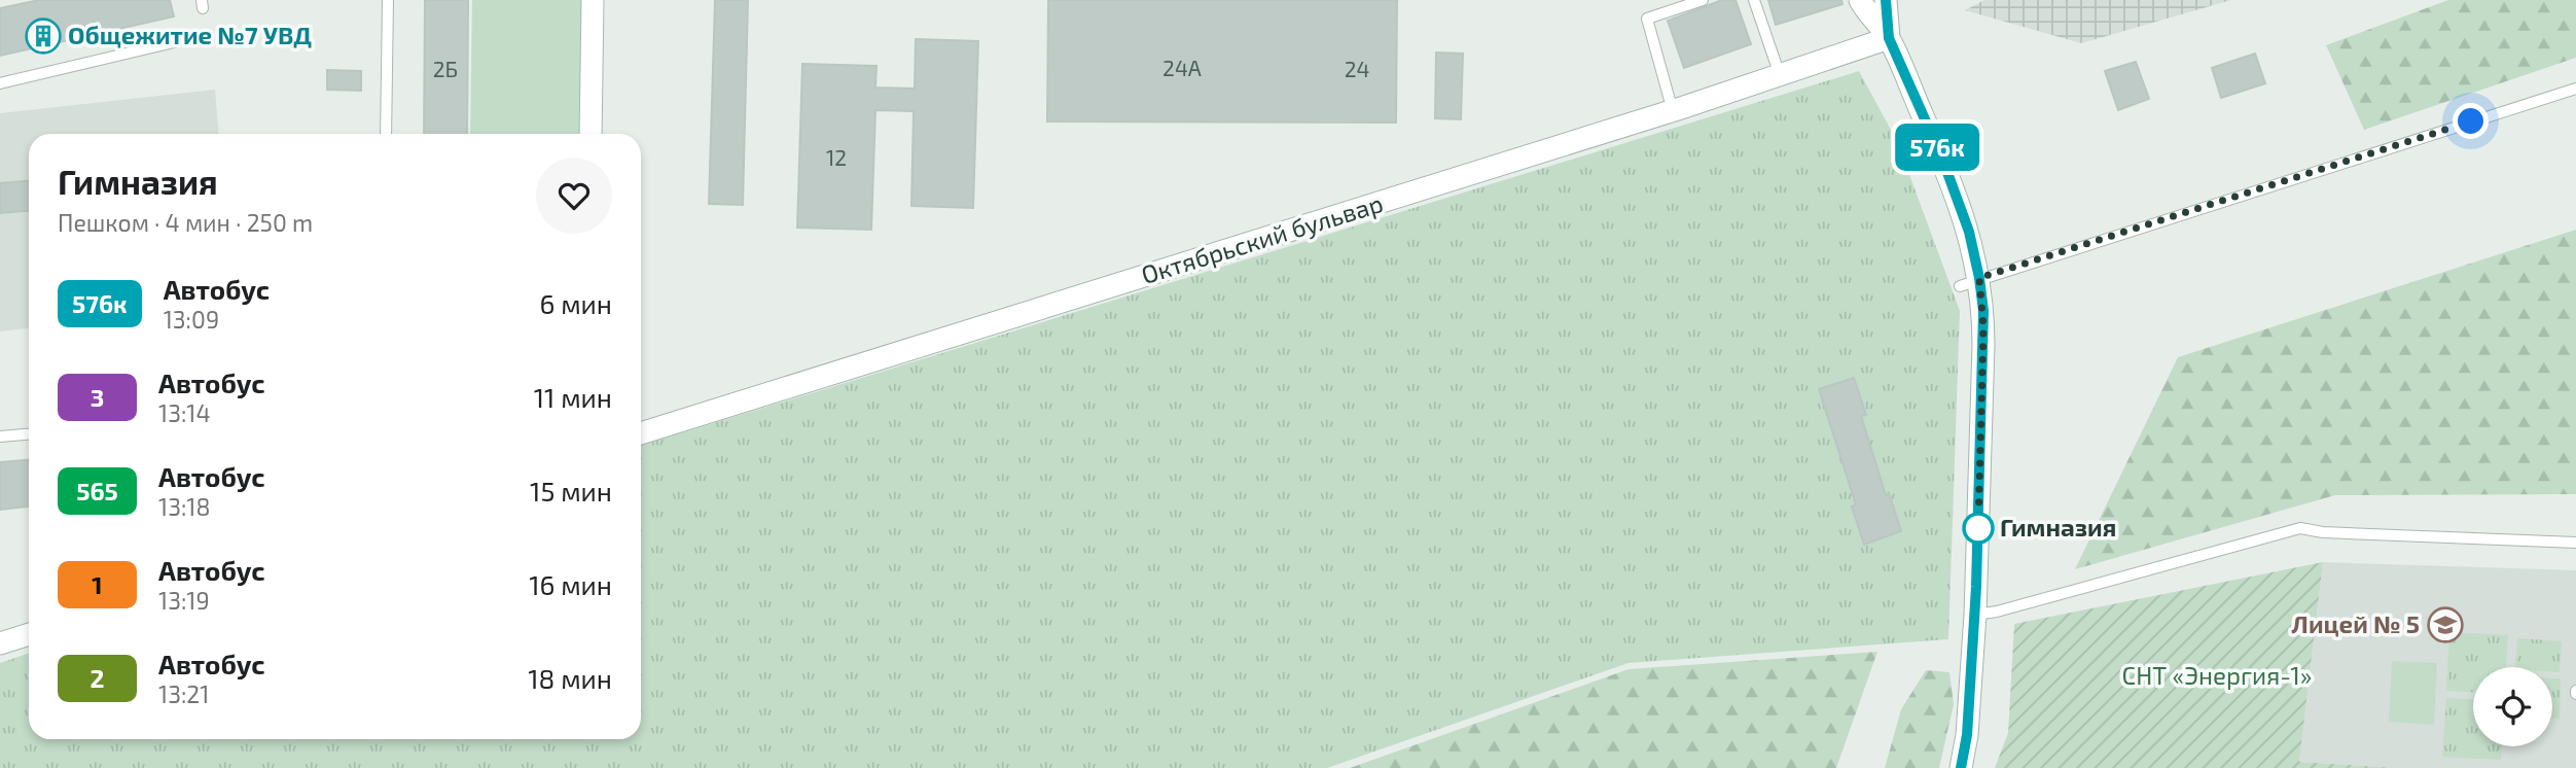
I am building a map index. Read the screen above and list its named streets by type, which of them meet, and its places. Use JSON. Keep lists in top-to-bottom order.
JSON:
{
  "streets": {
    "street": ["Октябрьский бульвар"]
  },
  "parks": ["СНТ «Энергия-1»"],
  "places": {
    "building": ["Общежитие №7 УВД"],
    "other": ["Гимназия"],
    "school or university": ["Лицей № 5"]
  },
  "lines": ["bus line 576к"],
  "house_numbers": [
    "24А",
    "2Б",
    "24",
    "12"
  ],
  "page": {
    "on_map": "576к",
    "heading": ["Гимназия", "Пешком · 4 мин · 250 m"],
    "list": [
      {
        "mark": "576к",
        "name": "Автобус",
        "note": "13:09",
        "value": "6 мин"
      },
      {
        "mark": "3",
        "name": "Автобус",
        "note": "13:14",
        "value": "11 мин"
      },
      {
        "mark": "565",
        "name": "Автобус",
        "note": "13:18",
        "value": "15 мин"
      },
      {
        "mark": "1",
        "name": "Автобус",
        "note": "13:19",
        "value": "16 мин"
      },
      {
        "mark": "2",
        "name": "Автобус",
        "note": "13:21",
        "value": "18 мин"
      }
    ]
  }
}
